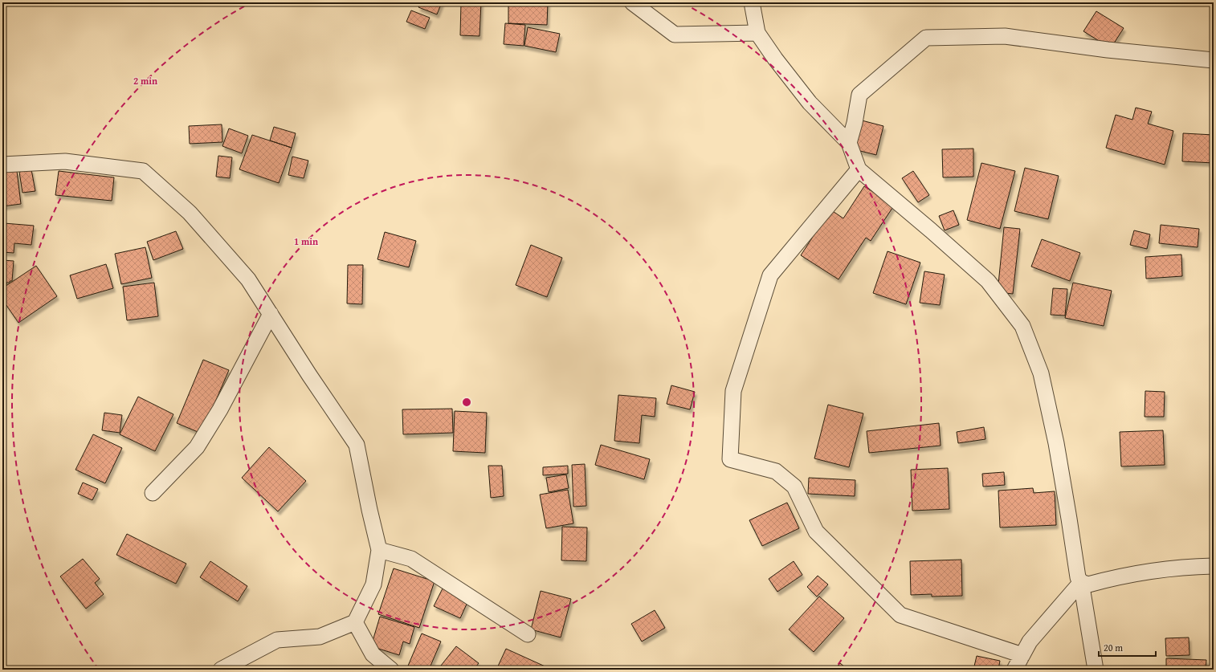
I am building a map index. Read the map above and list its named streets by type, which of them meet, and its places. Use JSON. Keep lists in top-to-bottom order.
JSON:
{
  "scale_bar": "20 m",
  "rings": ["2 min", "1 min"]
}
